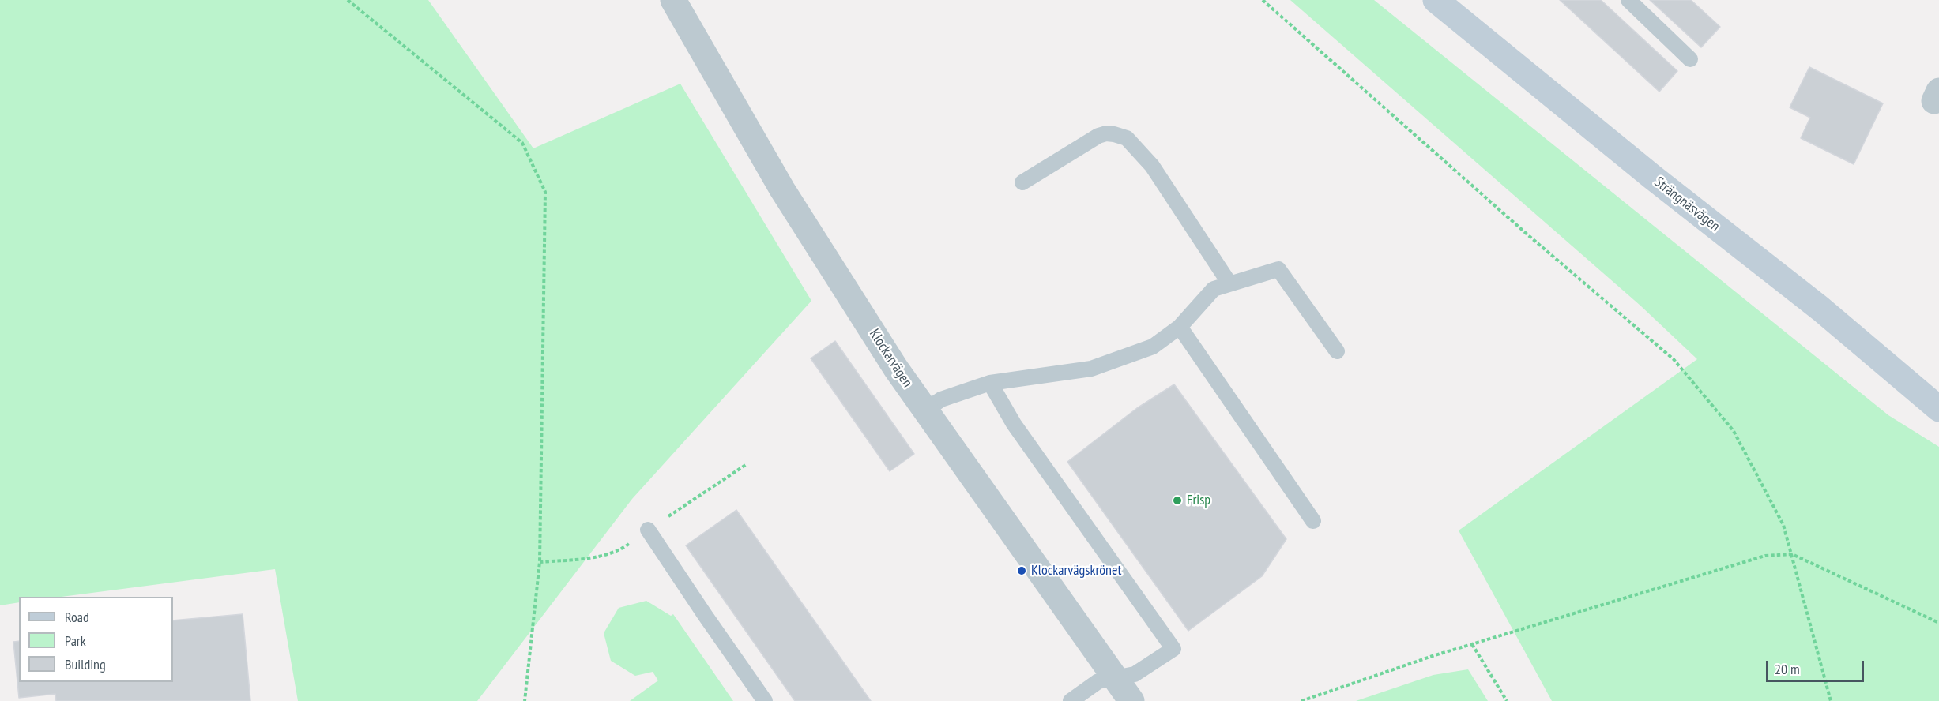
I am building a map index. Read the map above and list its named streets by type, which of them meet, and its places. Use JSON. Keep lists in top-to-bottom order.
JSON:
{
  "streets": {
    "main road": ["Strängnäsvägen"],
    "street": ["Klockarvägen"]
  },
  "places": ["Frisp", "Klockarvägskrönet"],
  "legend": ["Road", "Park", "Building"],
  "scale_bar": "20 m"
}
